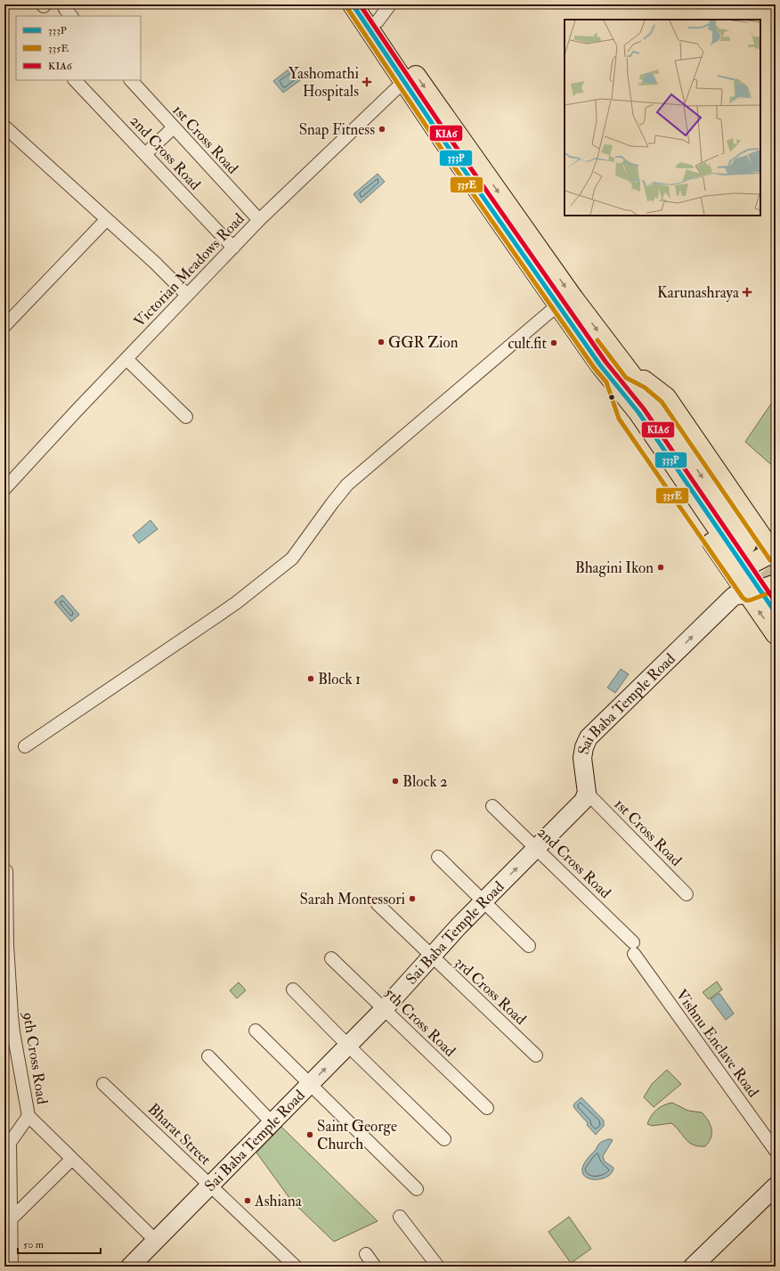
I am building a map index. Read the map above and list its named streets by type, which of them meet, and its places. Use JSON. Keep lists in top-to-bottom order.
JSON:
{
  "streets": {
    "street": [
      "1st Cross Road",
      "2nd Cross Road",
      "Victorian Meadows Road",
      "Sai Baba Temple Road",
      "3rd Cross Road",
      "5th Cross Road",
      "Vishnu Enclave Road",
      "9th Cross Road",
      "Bharat Street"
    ]
  },
  "crossings": [
    ["1st Cross Road", "Victorian Meadows Road"],
    ["1st Cross Road", "Sai Baba Temple Road"],
    ["2nd Cross Road", "Victorian Meadows Road"],
    ["2nd Cross Road", "Sai Baba Temple Road"],
    ["2nd Cross Road", "Vishnu Enclave Road"],
    ["Sai Baba Temple Road", "3rd Cross Road"],
    ["Sai Baba Temple Road", "5th Cross Road"],
    ["Sai Baba Temple Road", "9th Cross Road"],
    ["Sai Baba Temple Road", "Bharat Street"]
  ],
  "one_way": ["Sai Baba Temple Road"],
  "places": {
    "health": ["Yashomathi Hospitals", "Karunashraya"],
    "other": [
      "Snap Fitness",
      "GGR Zion",
      "cult.fit",
      "Bhagini Ikon",
      "Block 1",
      "Block 2",
      "Sarah Montessori",
      "Saint George Church",
      "Ashiana"
    ]
  },
  "lines": ["transit line 333P", "transit line KIA6", "transit line 335E"],
  "legend": ["333P", "335E", "KIA6"],
  "scale_bar": "50 m"
}
